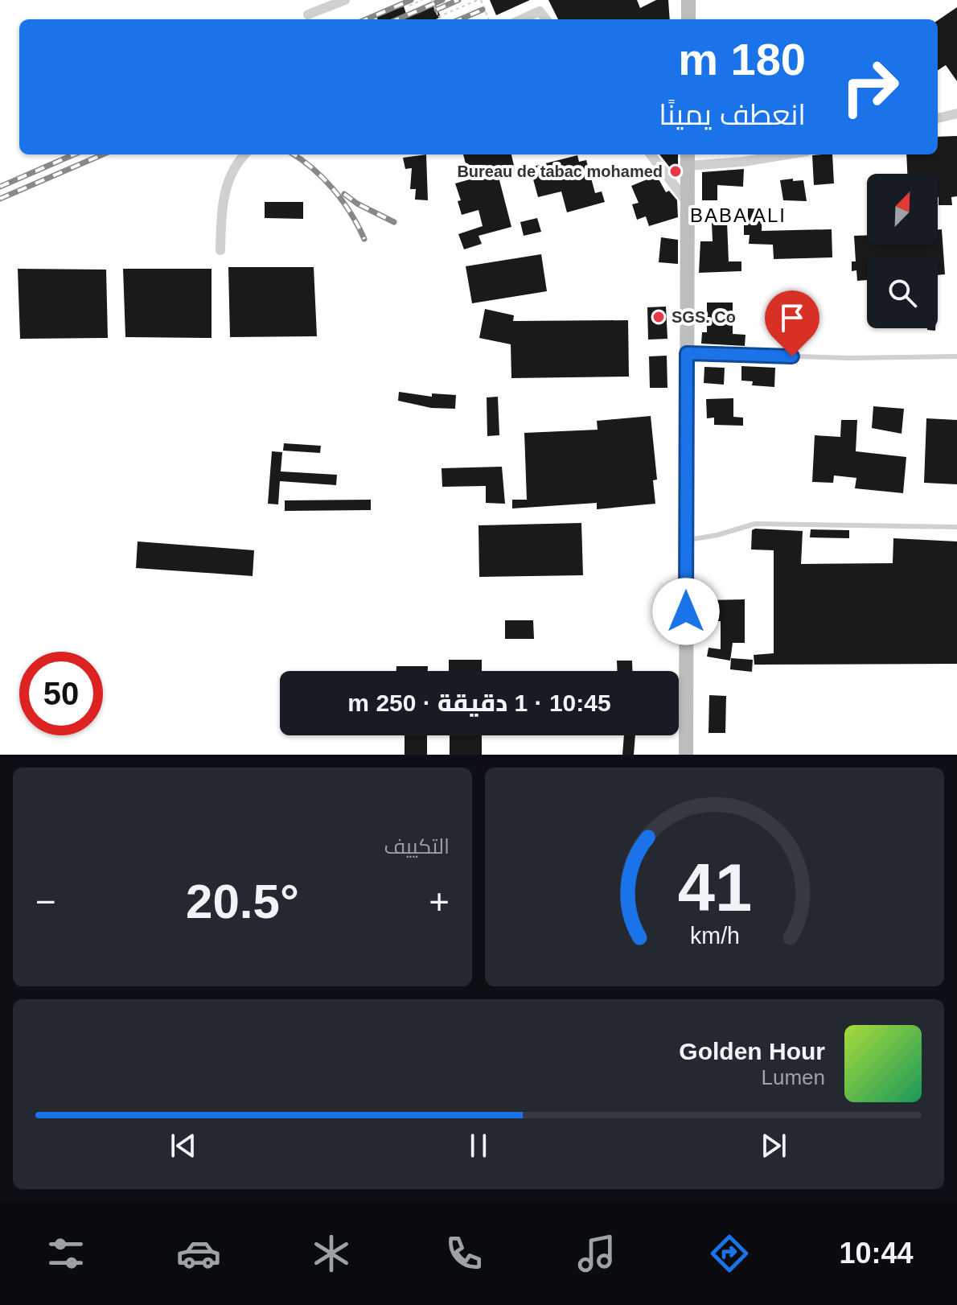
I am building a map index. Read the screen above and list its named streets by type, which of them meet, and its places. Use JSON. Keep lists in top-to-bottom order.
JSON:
{
  "districts": ["BABA ALI"],
  "places": ["Bureau de tabac mohamed", "SGS. Co"],
  "north": "top right",
  "page": {
    "turn": ["180 m", "انعطف يمينًا"],
    "limit": "50",
    "trip": "10:45 · 1 دقيقة · 250 m",
    "tile": "التكييف",
    "heat": ["−", "20.5°", "+"],
    "song": ["Golden Hour", "Lumen"],
    "tabs": "10:44",
    "gauge": ["41", "km/h"]
  }
}
